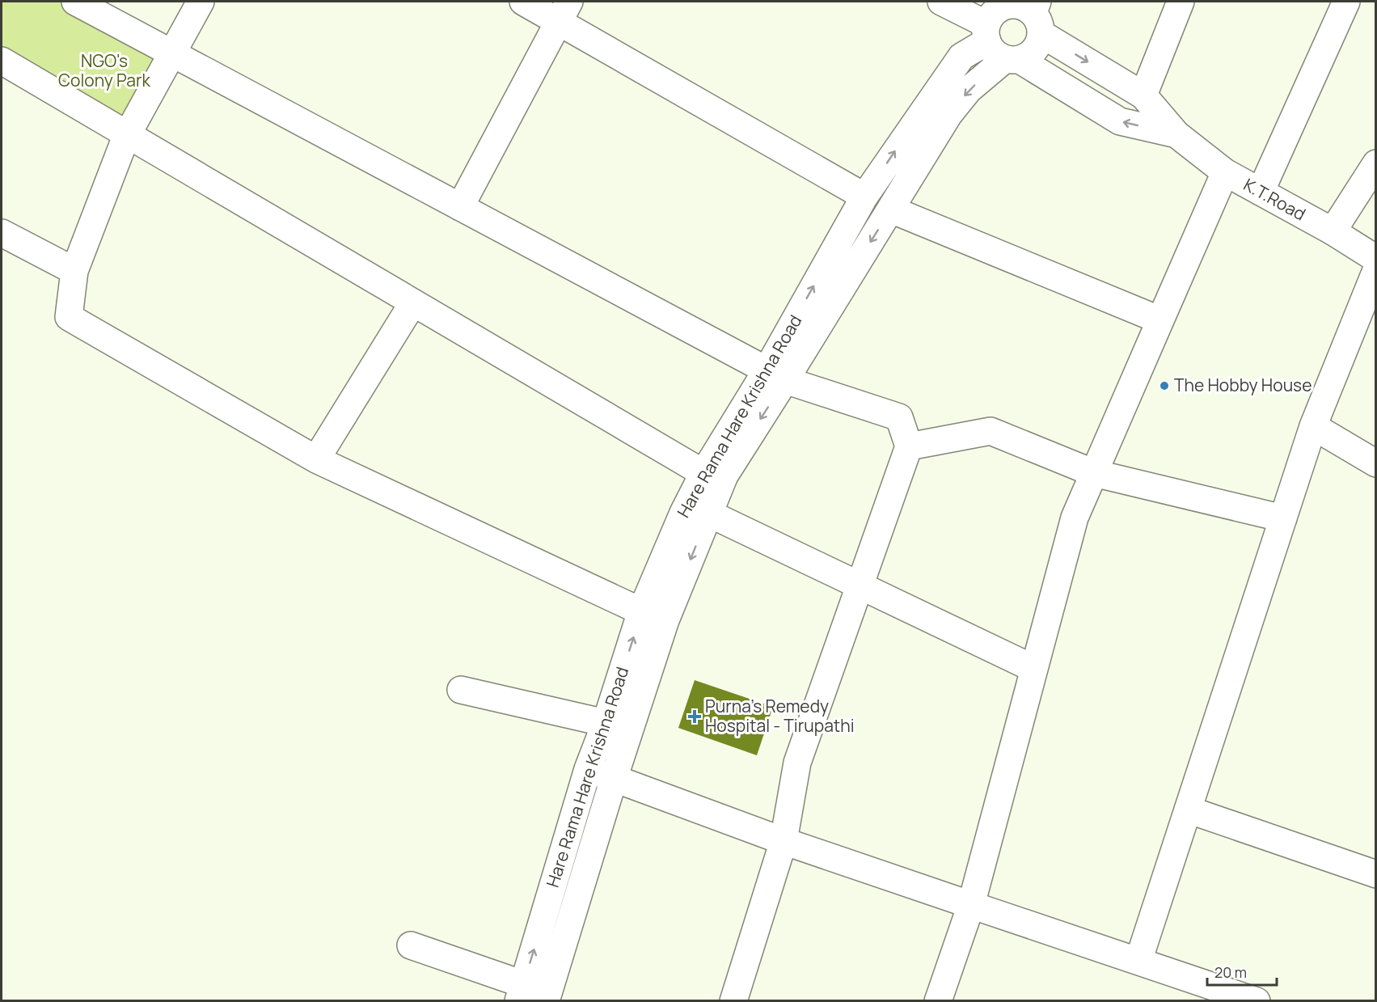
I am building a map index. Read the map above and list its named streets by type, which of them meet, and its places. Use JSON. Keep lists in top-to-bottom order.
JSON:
{
  "streets": {
    "street": ["K.T.Road", "Hare Rama Hare Krishna Road"]
  },
  "crossings": [
    ["K.T.Road", "Hare Rama Hare Krishna Road"]
  ],
  "parks": ["NGO's Colony Park"],
  "places": {
    "other": ["The Hobby House"],
    "health": ["Purna's Remedy Hospital - Tirupathi"]
  },
  "scale_bar": "20 m"
}
